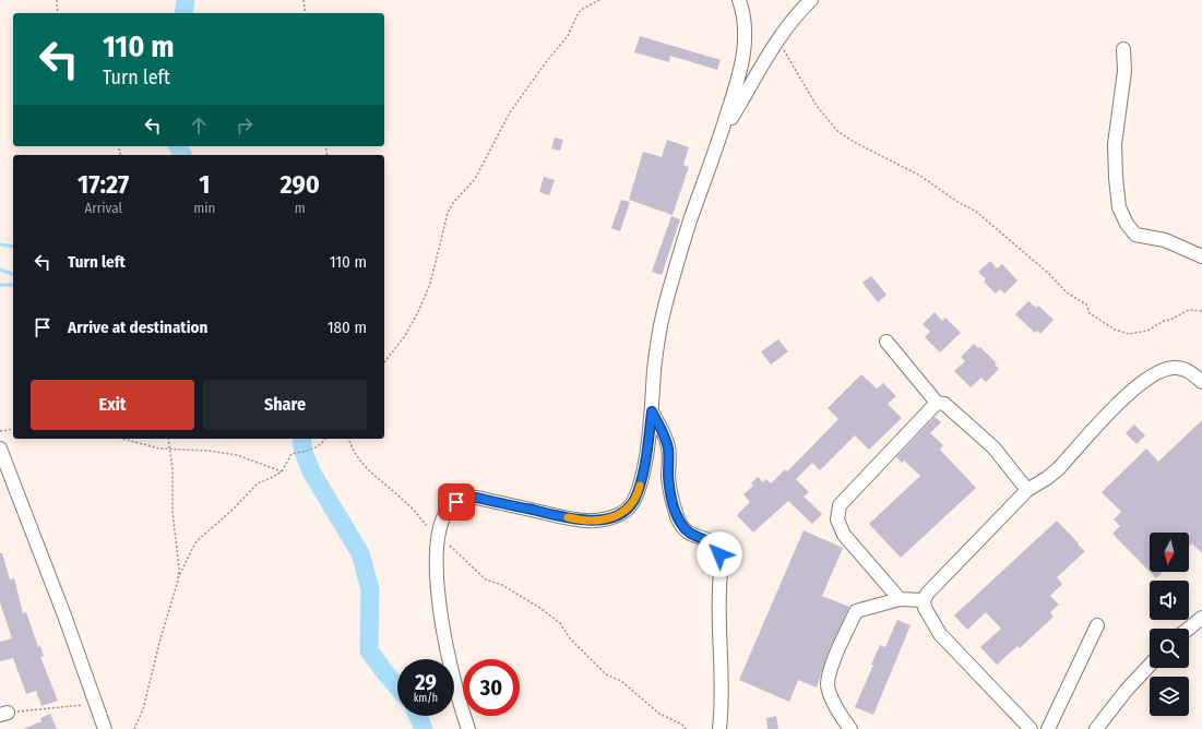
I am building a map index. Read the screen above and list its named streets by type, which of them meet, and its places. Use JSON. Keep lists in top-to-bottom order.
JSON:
{
  "north": "bottom",
  "page": {
    "turn": ["110 m", "Turn left"],
    "eta": [
      "17:27",
      "Arrival",
      "1",
      "min",
      "290",
      "m"
    ],
    "list": [
      {
        "name": "Turn left",
        "value": "110 m"
      },
      {
        "name": "Arrive at destination",
        "value": "180 m"
      }
    ],
    "buttons": ["Exit", "Share"],
    "speed": "29 km/h",
    "limit": "30"
  }
}
